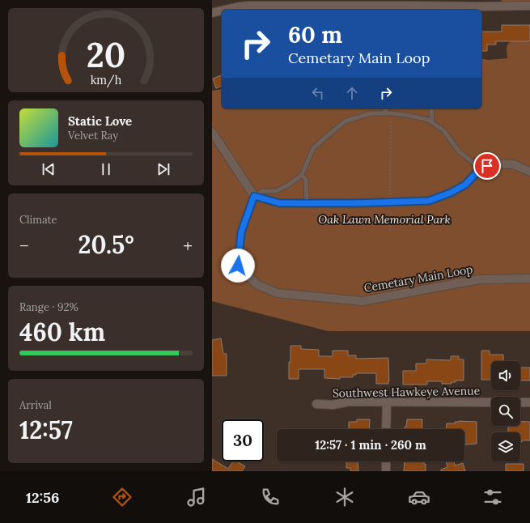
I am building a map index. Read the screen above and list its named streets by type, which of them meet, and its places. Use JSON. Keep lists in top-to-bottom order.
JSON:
{
  "streets": {
    "street": ["Cemetary Main Loop", "Southwest Hawkeye Avenue"]
  },
  "parks": ["Oak Lawn Memorial Park"],
  "page": {
    "turn": ["60 m", "Cemetary Main Loop"],
    "song": ["Static Love", "Velvet Ray"],
    "tile": [
      "Climate",
      ["Range · 92%", "460 km"],
      ["Arrival", "12:57"]
    ],
    "heat": ["−", "20.5°", "+"],
    "limit": "30",
    "trip": "12:57 · 1 min · 260 m",
    "tabs": "12:56",
    "gauge": ["20", "km/h"]
  }
}
